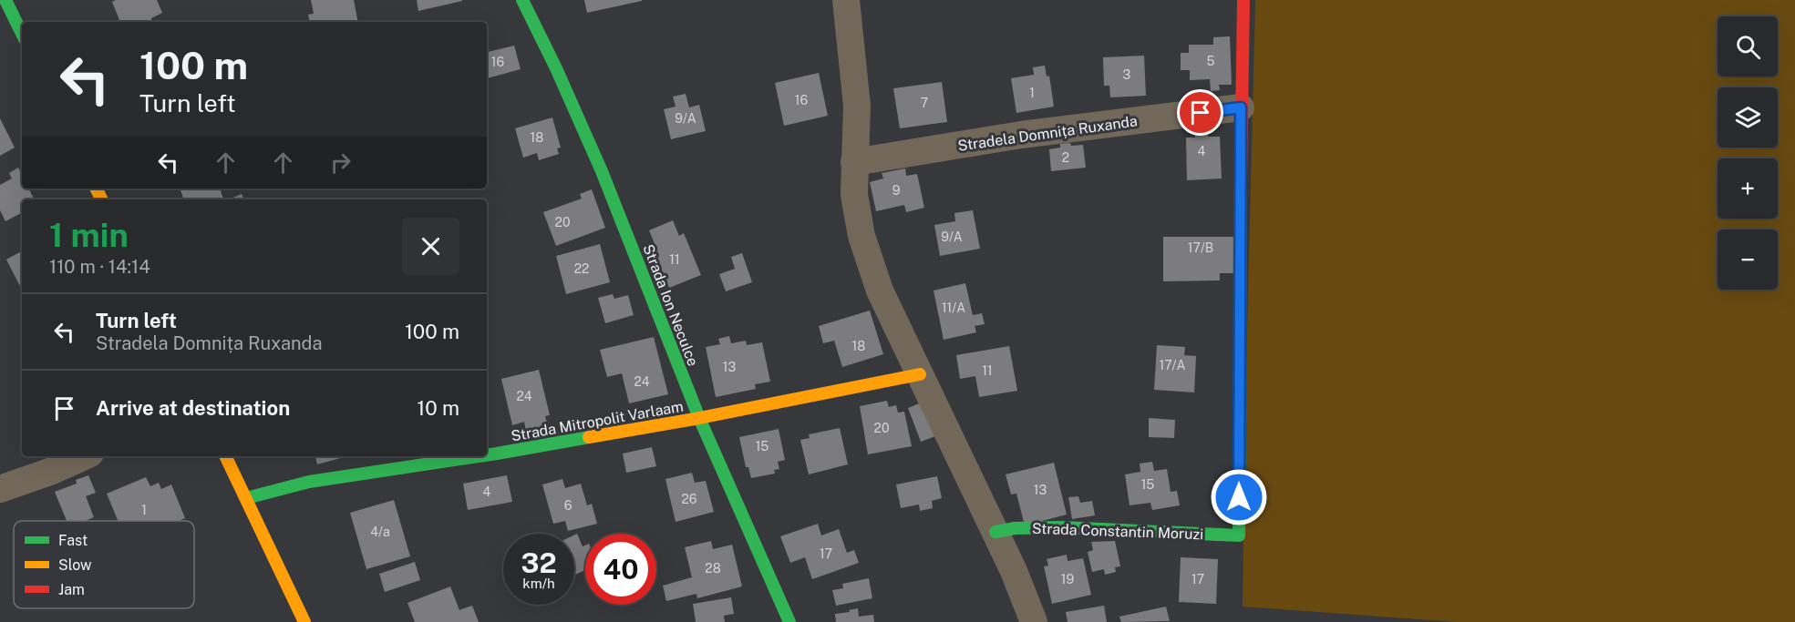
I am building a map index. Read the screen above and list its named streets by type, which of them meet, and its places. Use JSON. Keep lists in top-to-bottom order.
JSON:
{
  "streets": {
    "street": [
      "Stradela Domnița Ruxanda",
      "Strada Ion Neculce",
      "Strada Mitropolit Varlaam",
      "Strada Constantin Moruzi"
    ]
  },
  "crossings": [
    ["Stradela Domnița Ruxanda", "Strada Constantin Moruzi"],
    ["Strada Ion Neculce", "Strada Mitropolit Varlaam"]
  ],
  "house_numbers": [
    "5",
    "16",
    "3",
    "1",
    "16",
    "7",
    "9/A",
    "18",
    "4",
    "2",
    "9",
    "20",
    "9/A",
    "17/B",
    "11",
    "22",
    "11/A",
    "18",
    "17/A",
    "13",
    "11",
    "24",
    "24",
    "20",
    "15",
    "15",
    "13",
    "4",
    "26",
    "6",
    "1",
    "4/a",
    "17",
    "28",
    "19",
    "17"
  ],
  "legend": ["Fast", "Slow", "Jam"],
  "page": {
    "map_buttons": ["+", "−"],
    "turn": ["100 m", "Turn left"],
    "heading": ["1 min", "110 m · 14:14"],
    "list": [
      {
        "name": "Turn left",
        "note": "Stradela Domnița Ruxanda",
        "value": "100 m"
      },
      {
        "name": "Arrive at destination",
        "value": "10 m"
      }
    ],
    "speed": "32 km/h",
    "limit": "40"
  }
}
